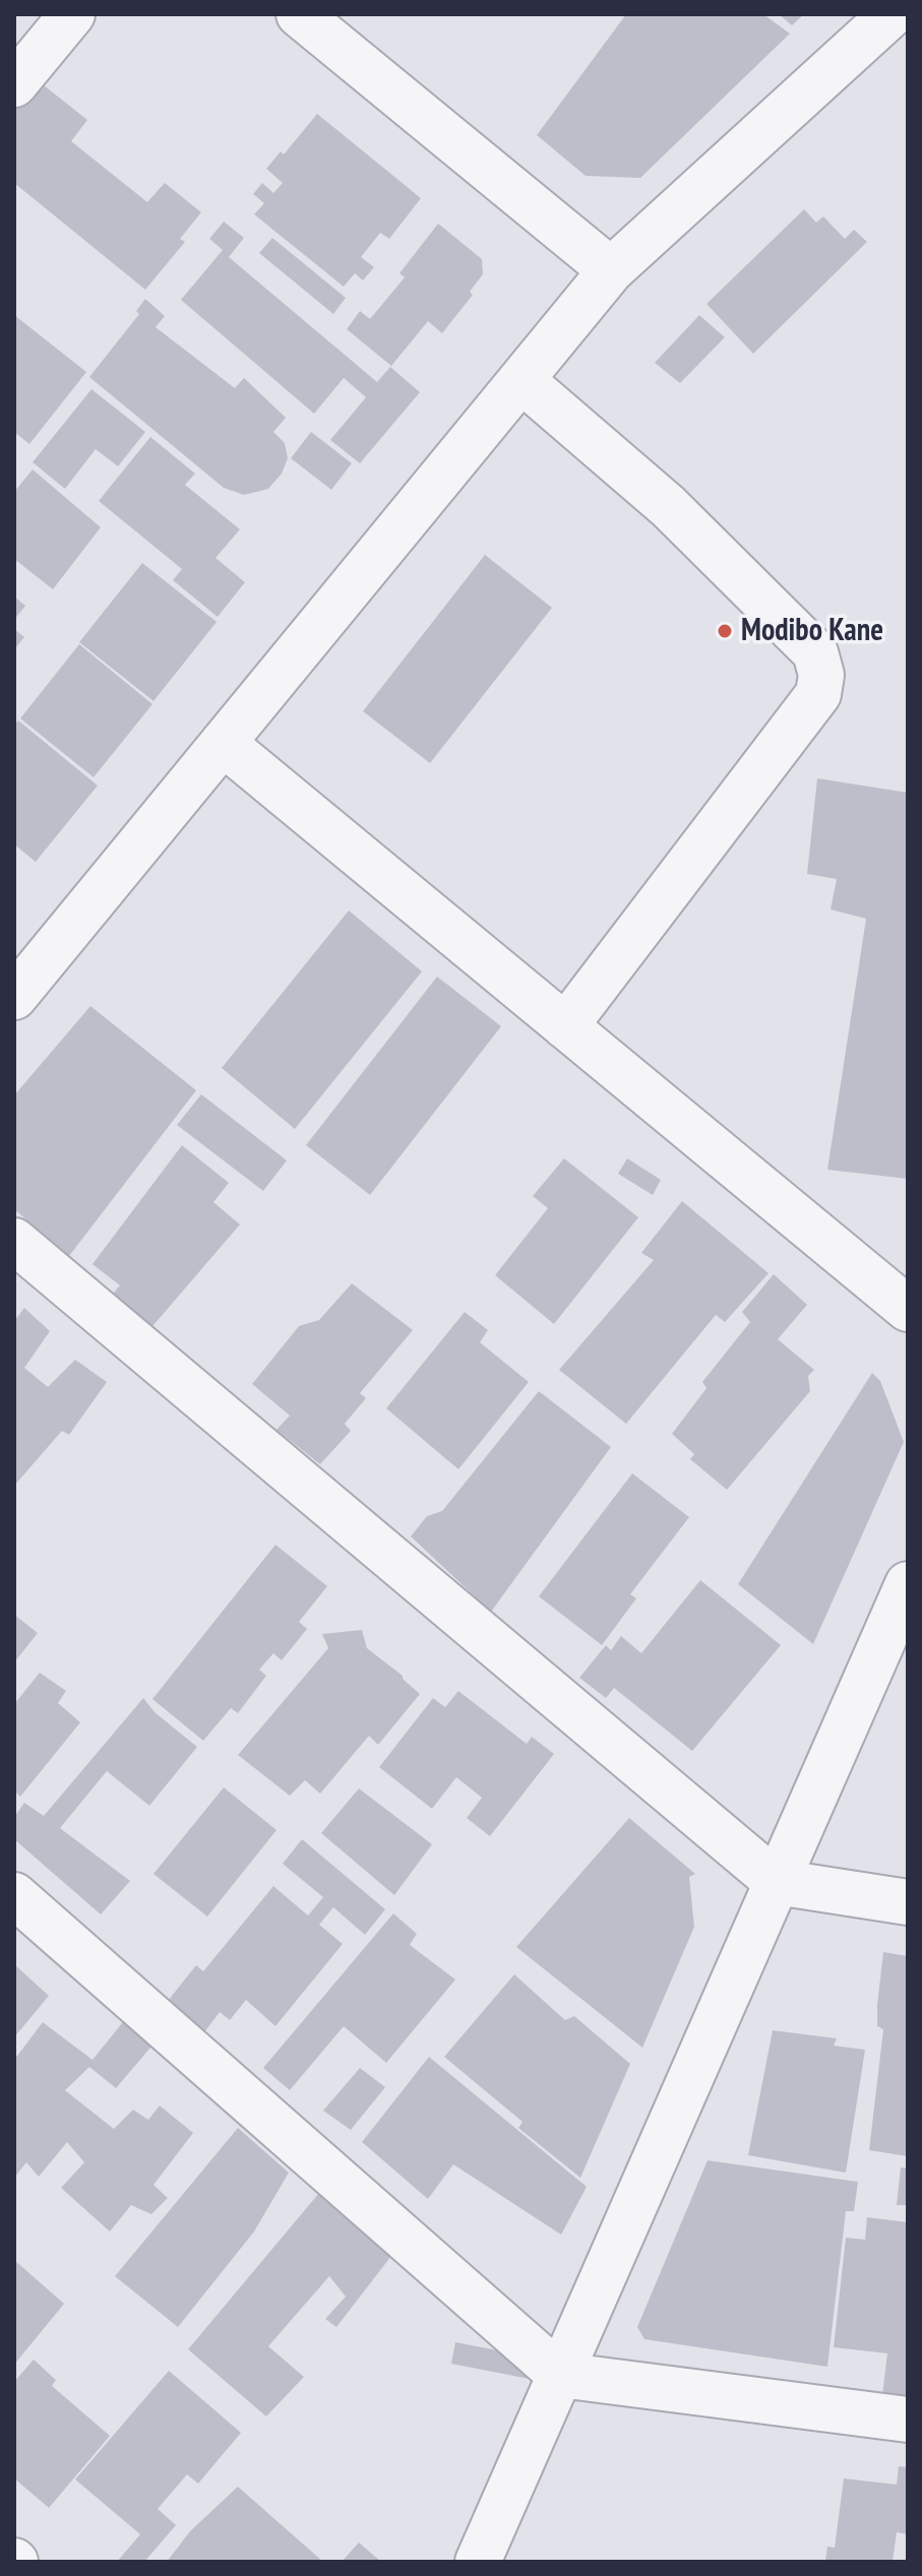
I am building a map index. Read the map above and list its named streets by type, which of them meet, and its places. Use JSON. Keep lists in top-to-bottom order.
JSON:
{
  "places": ["Modibo Kane"]
}
